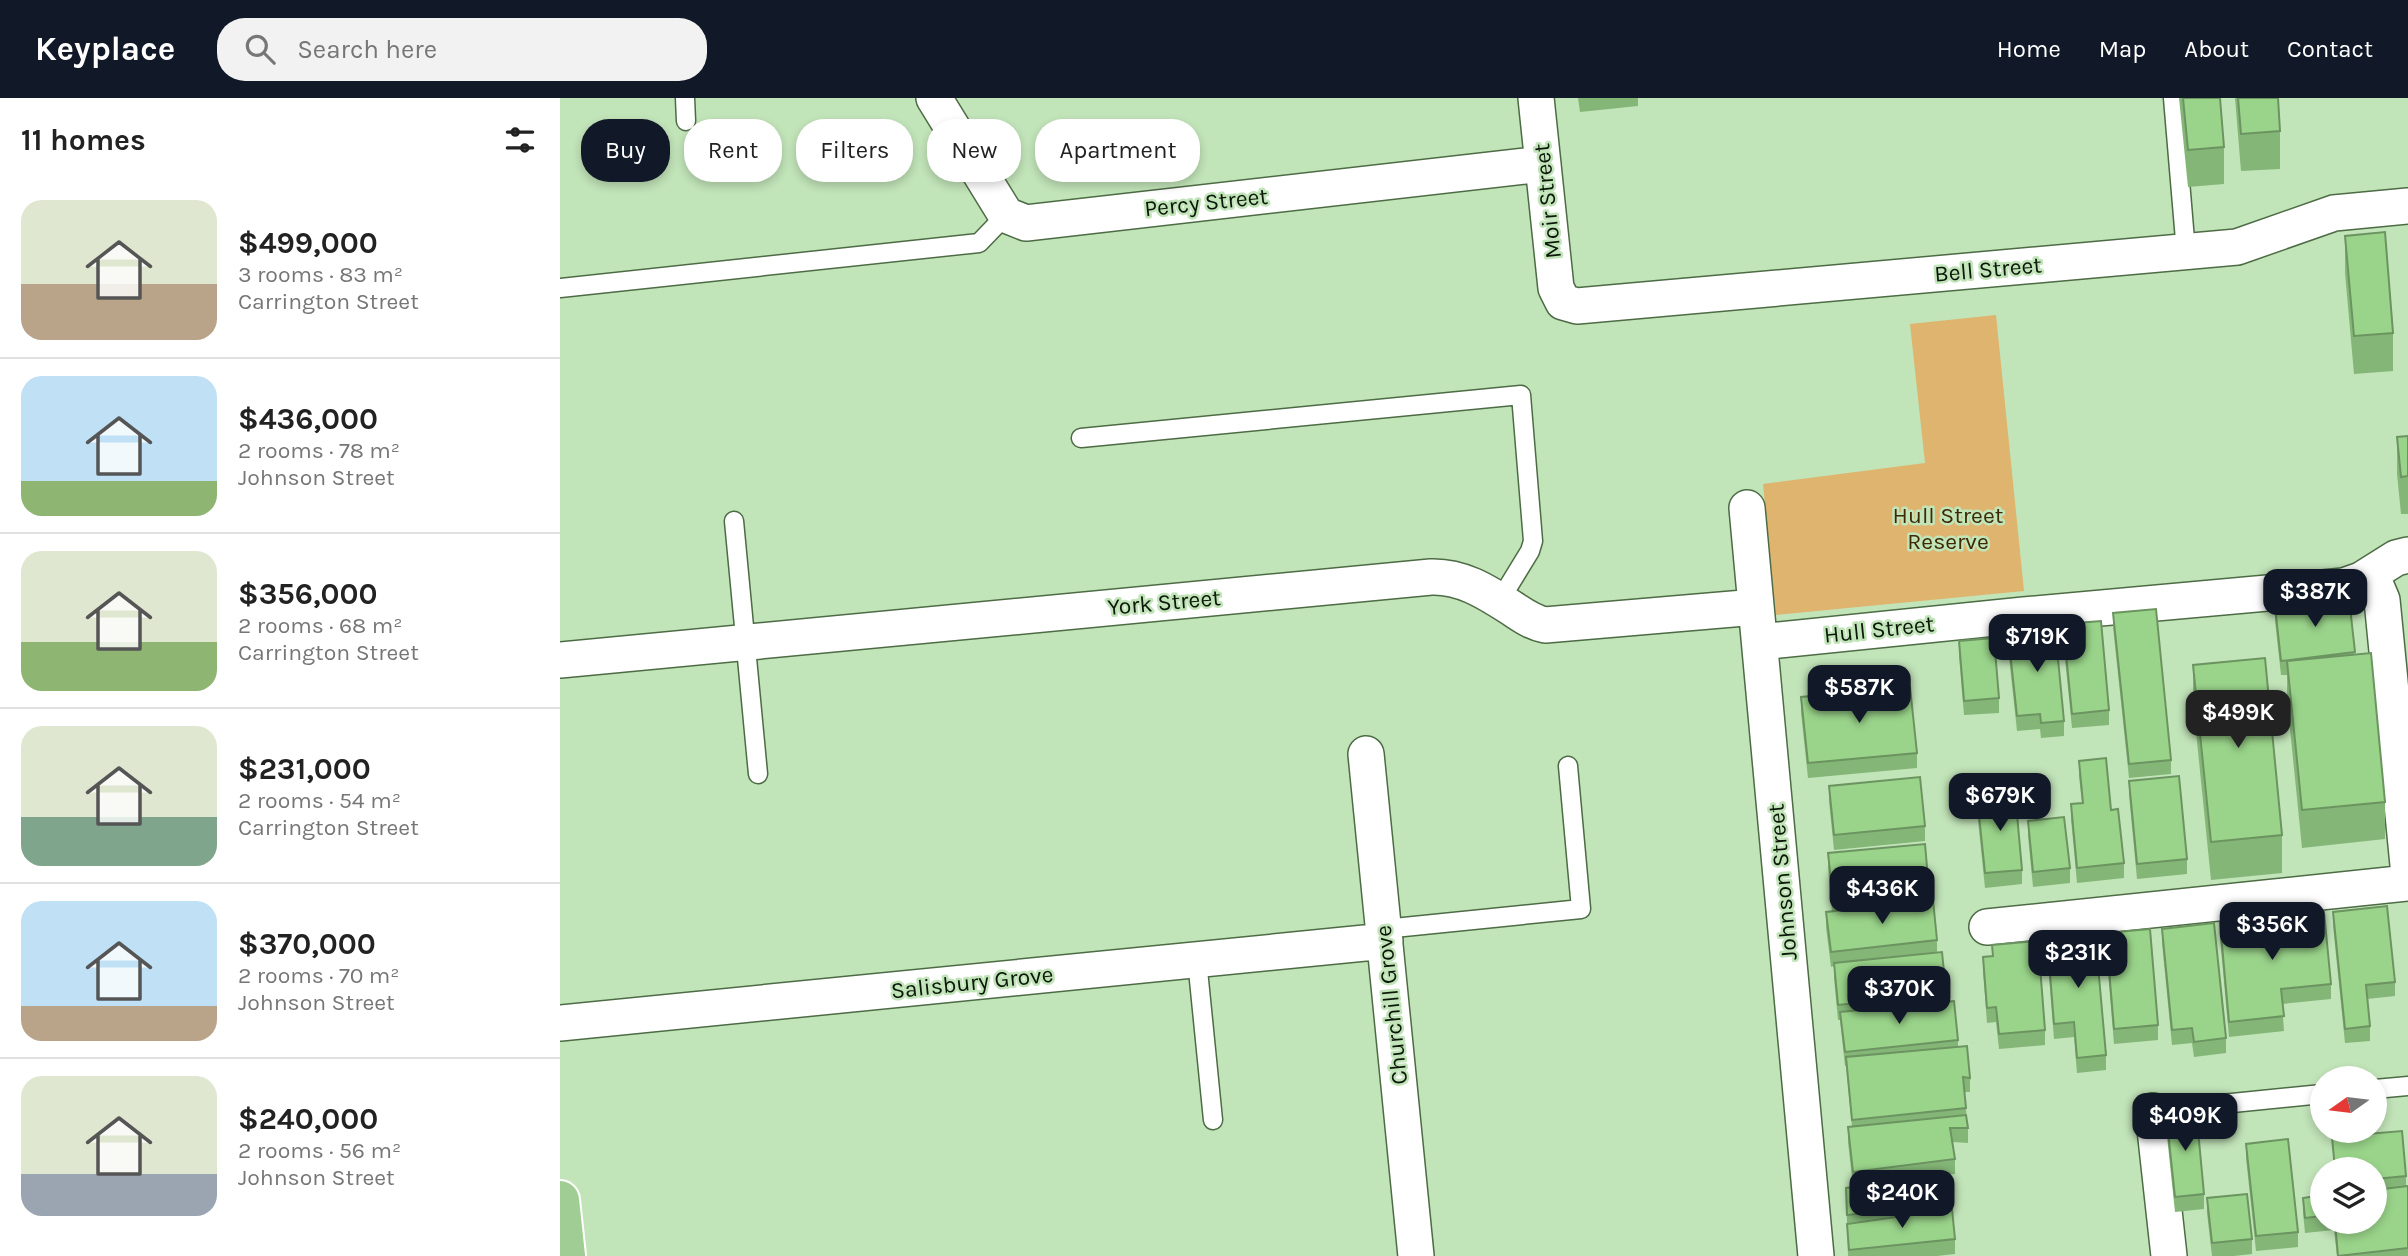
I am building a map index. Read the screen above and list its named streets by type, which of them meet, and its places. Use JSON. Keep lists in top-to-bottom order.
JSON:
{
  "streets": {
    "street": [
      "Moir Street",
      "Percy Street",
      "Bell Street",
      "York Street",
      "Hull Street",
      "Johnson Street",
      "Salisbury Grove",
      "Churchill Grove"
    ]
  },
  "crossings": [
    ["Moir Street", "Percy Street"],
    ["Moir Street", "Bell Street"],
    ["York Street", "Johnson Street"],
    ["Hull Street", "Johnson Street"],
    ["Salisbury Grove", "Churchill Grove"]
  ],
  "parks": ["Hull Street Reserve"],
  "north": "left",
  "page": {
    "header": "Keyplace",
    "search": "Search here",
    "nav": [
      "Home",
      "Map",
      "About",
      "Contact"
    ],
    "heading": "11 homes",
    "chip": [
      "Buy",
      "Rent",
      "Filters",
      "New",
      "Apartment"
    ],
    "list": [
      {
        "name": "$499,000",
        "note": "3 rooms · 83 m² · Carrington Street"
      },
      {
        "name": "$436,000",
        "note": "2 rooms · 78 m² · Johnson Street"
      },
      {
        "name": "$356,000",
        "note": "2 rooms · 68 m² · Carrington Street"
      },
      {
        "name": "$231,000",
        "note": "2 rooms · 54 m² · Carrington Street"
      },
      {
        "name": "$370,000",
        "note": "2 rooms · 70 m² · Johnson Street"
      },
      {
        "name": "$240,000",
        "note": "2 rooms · 56 m² · Johnson Street"
      }
    ],
    "price": [
      "$387K",
      "$719K",
      "$587K",
      "$499K",
      "$679K",
      "$436K",
      "$356K",
      "$231K",
      "$370K",
      "$409K",
      "$240K"
    ]
  }
}
